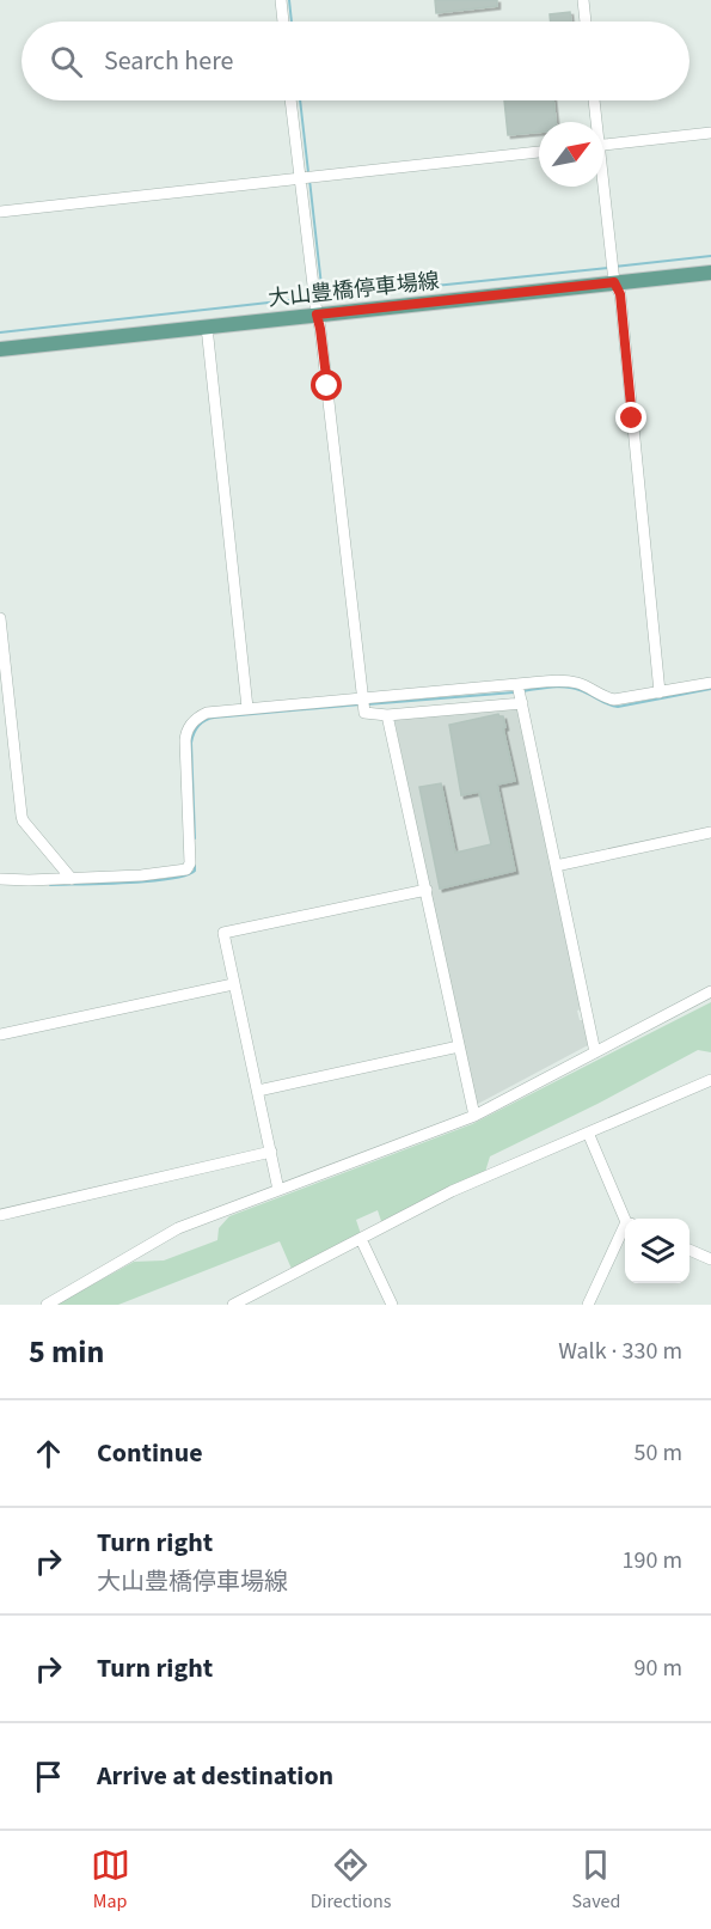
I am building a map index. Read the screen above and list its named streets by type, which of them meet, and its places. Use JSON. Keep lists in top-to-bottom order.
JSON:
{
  "streets": {
    "main road": ["大山豊橋停車場線"]
  },
  "north": "top right",
  "page": {
    "search": "Search here",
    "heading": ["5 min", "Walk · 330 m"],
    "list": [
      ["Continue", "50 m"],
      ["Turn right", "大山豊橋停車場線", "190 m"],
      ["Turn right", "90 m"],
      "Arrive at destination"
    ],
    "nav": ["Map", "Directions", "Saved"]
  }
}
